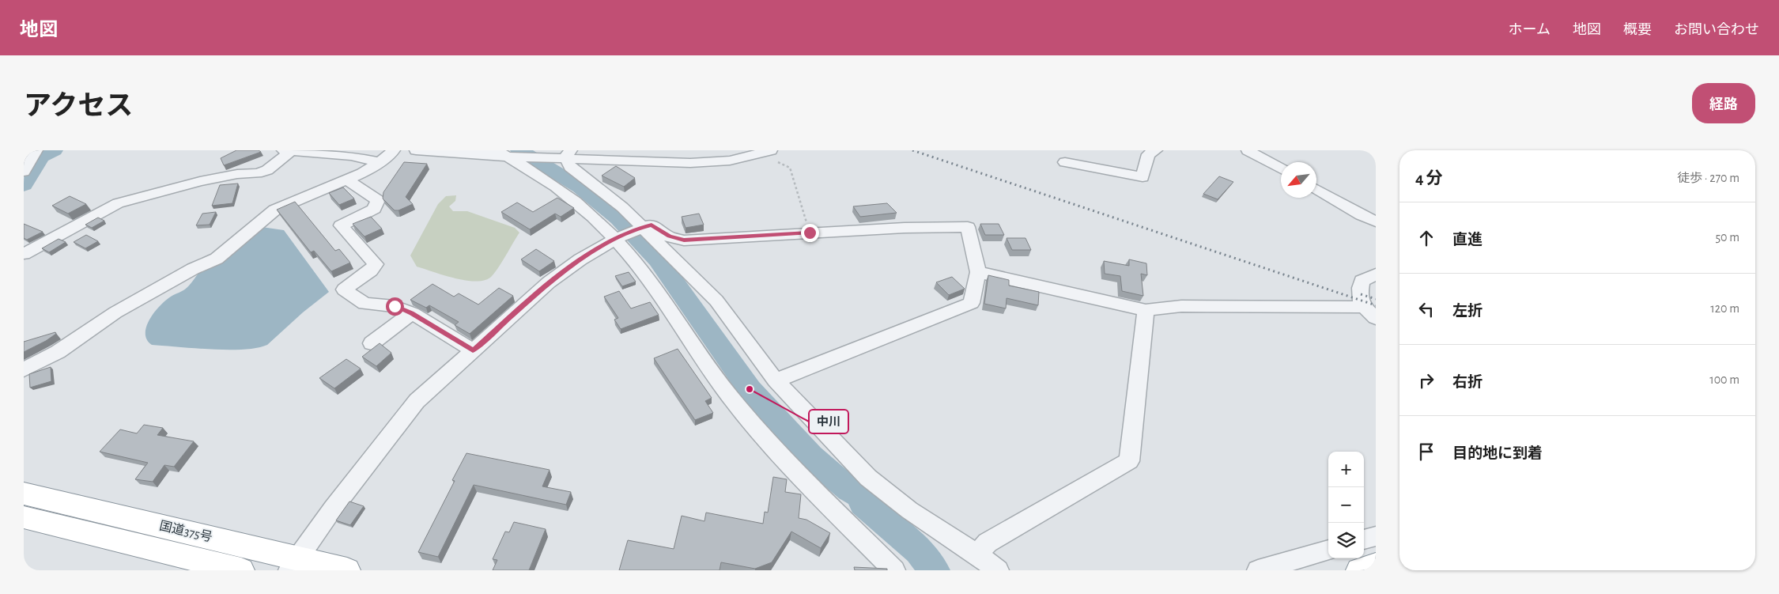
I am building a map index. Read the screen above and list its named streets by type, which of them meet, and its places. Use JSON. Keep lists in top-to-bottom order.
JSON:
{
  "streets": {
    "highway": ["国道375号"]
  },
  "places": ["中川"],
  "north": "bottom left",
  "page": {
    "header": "地図",
    "nav": [
      "ホーム",
      "地図",
      "概要",
      "お問い合わせ"
    ],
    "title": "アクセス",
    "buttons": "経路",
    "heading": ["4 分", "徒歩 · 270 m"],
    "list": [
      ["直進", "50 m"],
      ["左折", "120 m"],
      ["右折", "100 m"],
      "目的地に到着"
    ],
    "map_buttons": ["+", "−"]
  }
}
